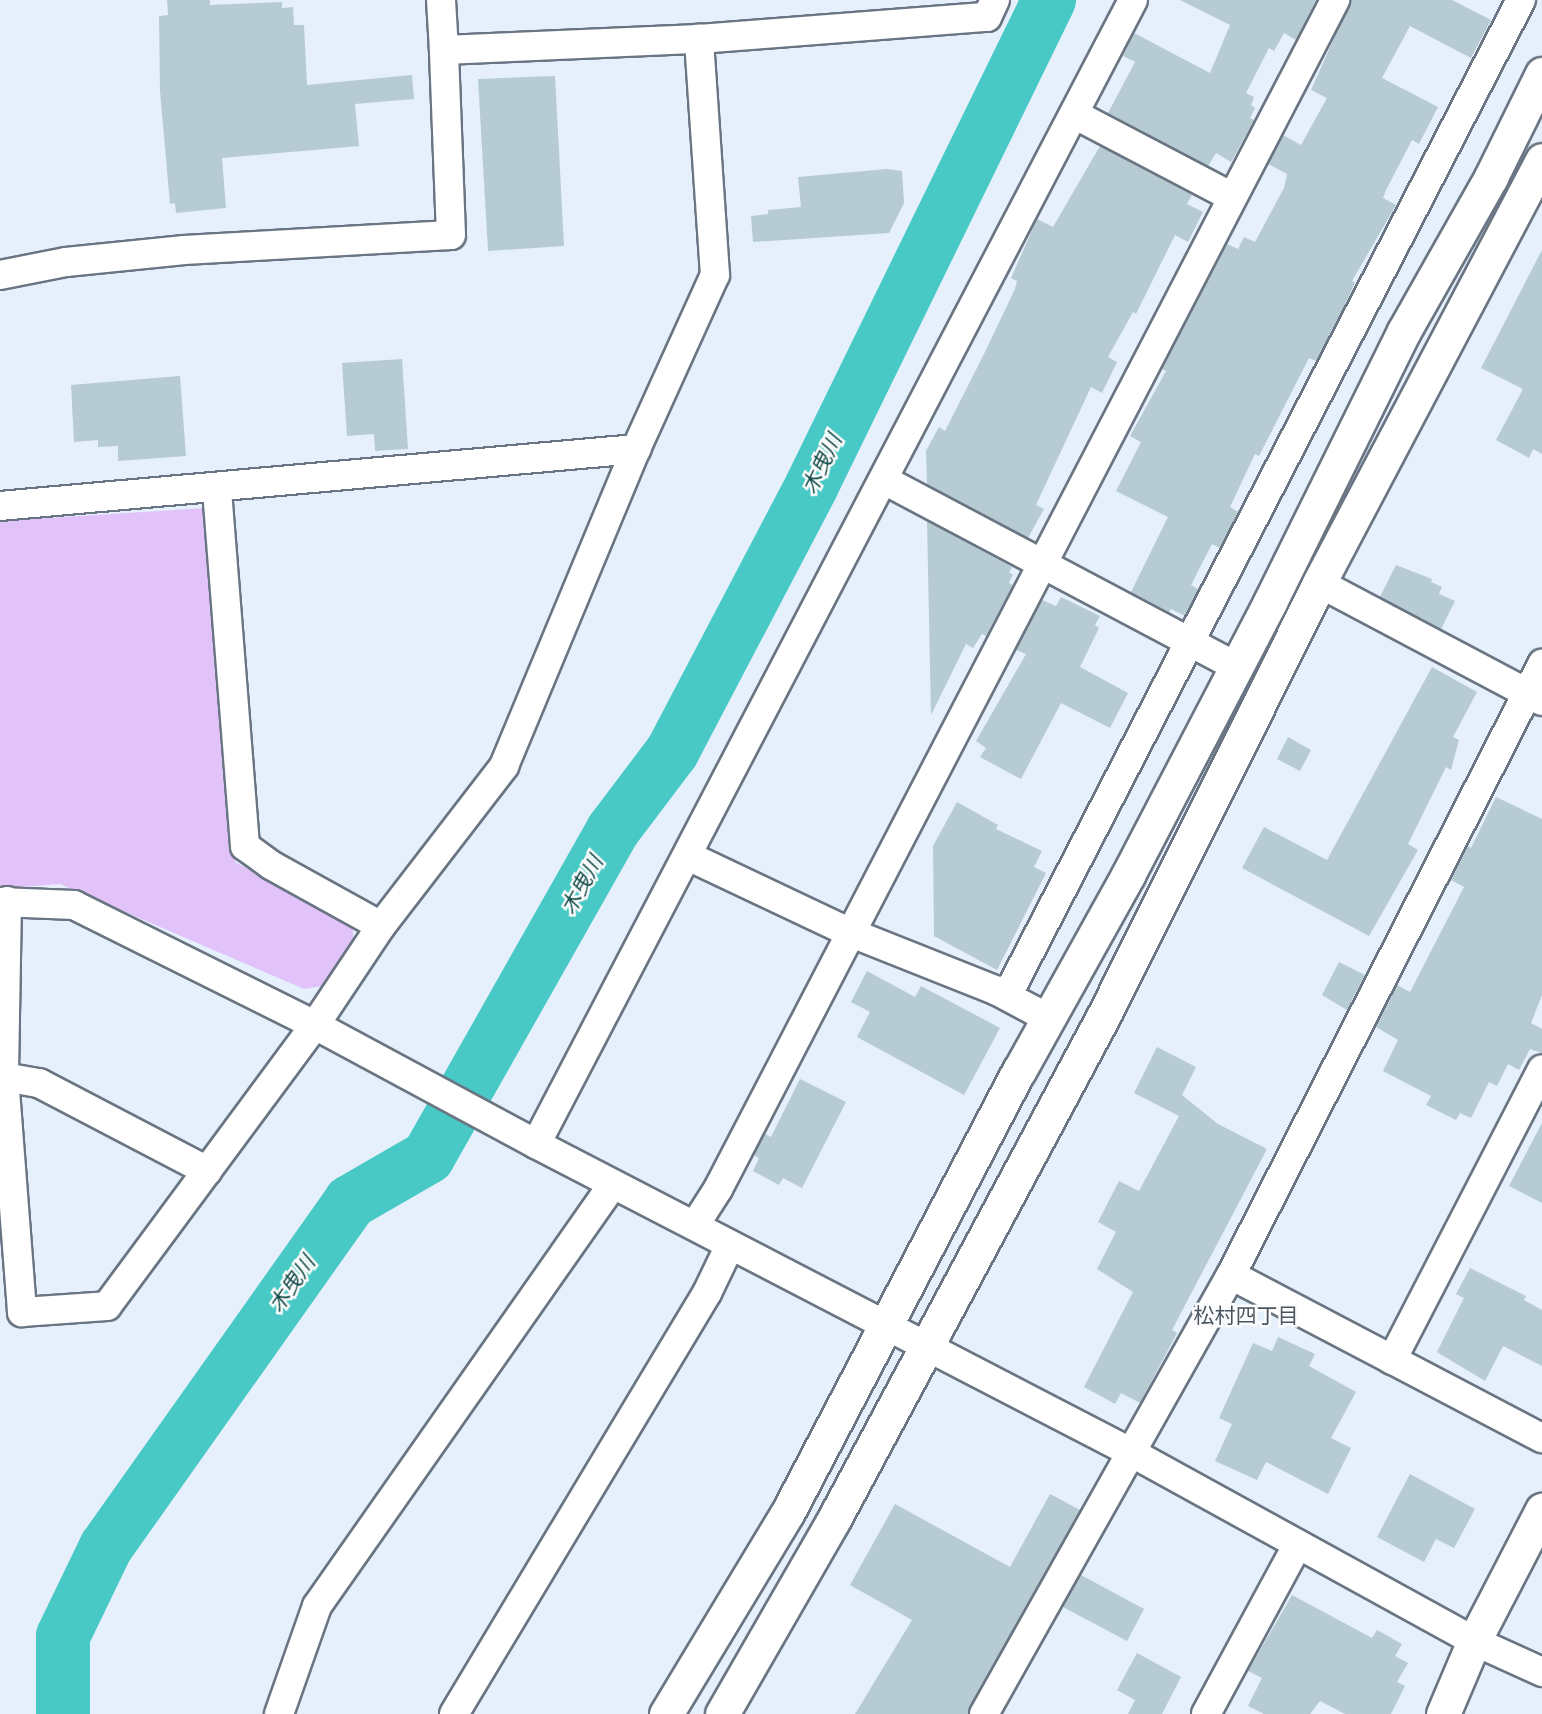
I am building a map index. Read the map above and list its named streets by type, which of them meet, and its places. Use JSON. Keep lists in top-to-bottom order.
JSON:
{
  "districts": ["松村四丁目"],
  "water": ["木曳川"]
}
